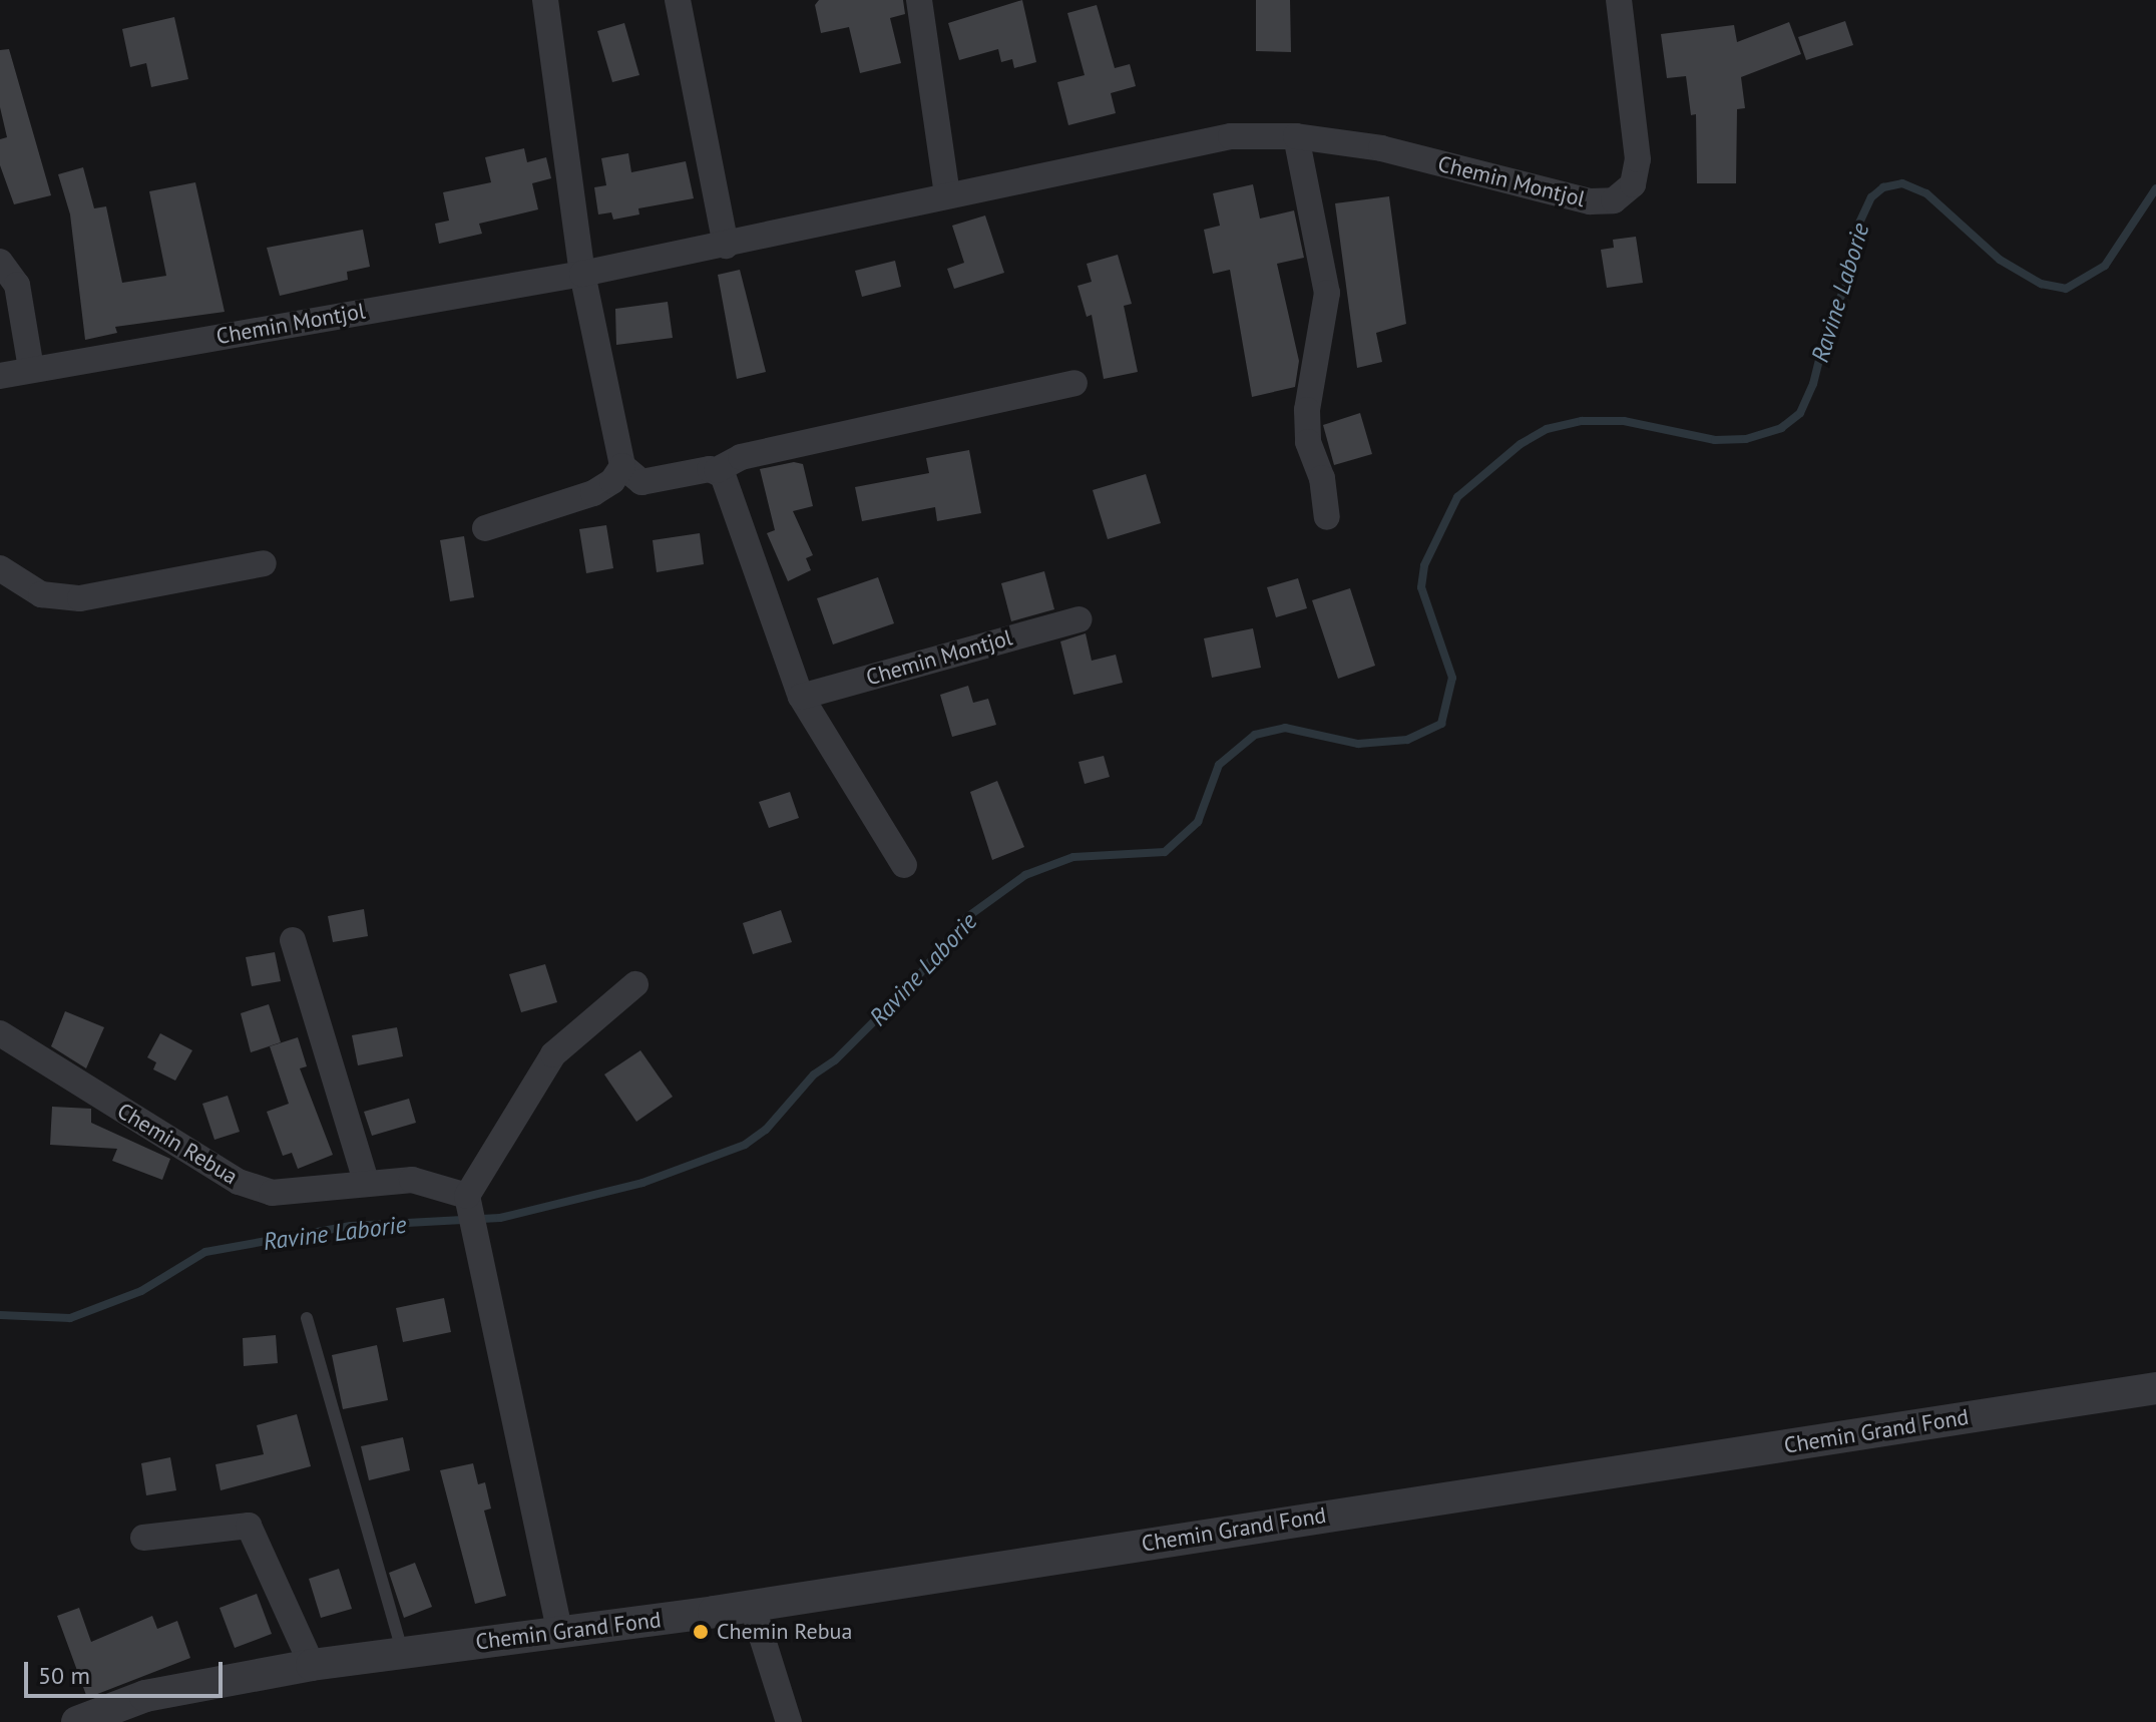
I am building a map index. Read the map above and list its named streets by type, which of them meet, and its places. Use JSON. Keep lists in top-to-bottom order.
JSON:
{
  "streets": {
    "street": ["Chemin Montjol", "Chemin Rebua", "Chemin Grand Fond"]
  },
  "water": ["Ravine Laborie"],
  "places": ["Chemin Rebua"],
  "scale_bar": "50 m"
}
